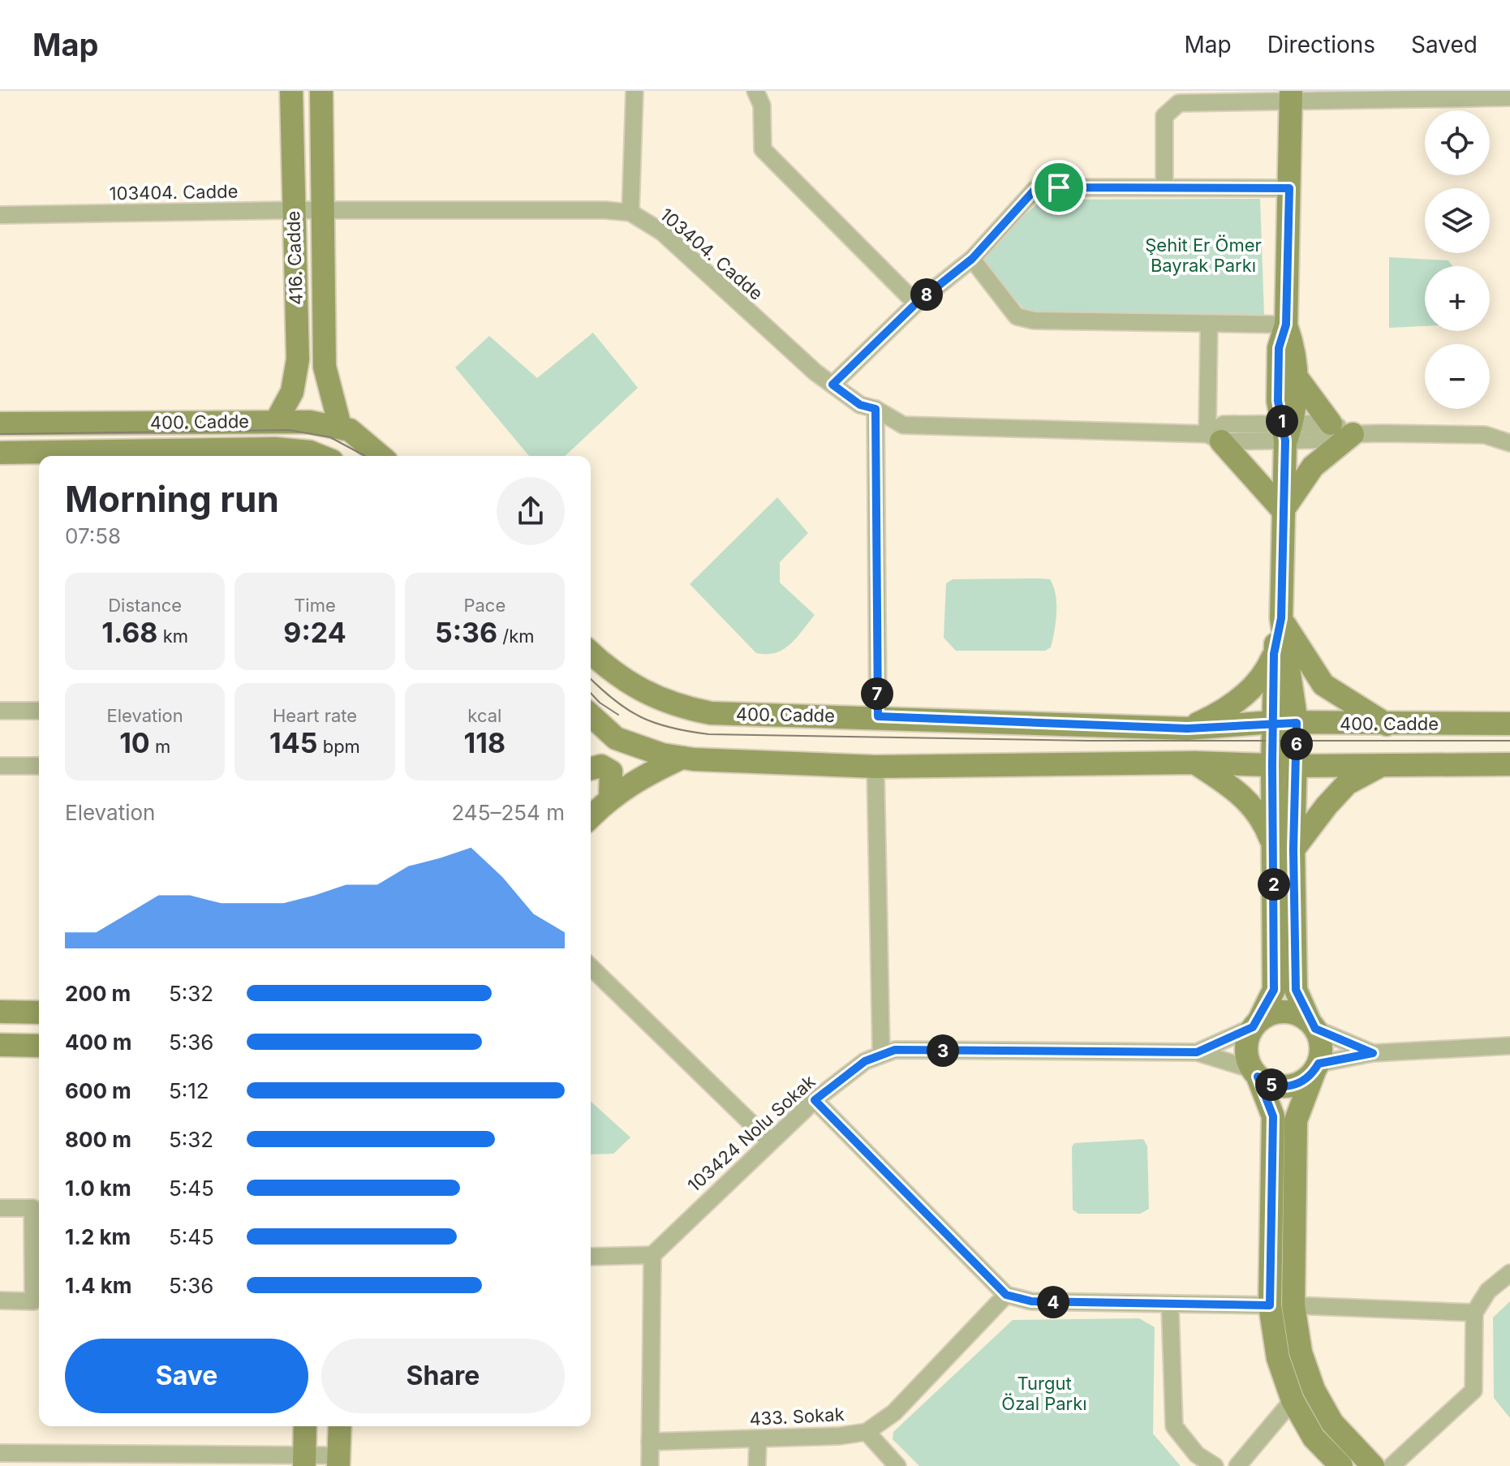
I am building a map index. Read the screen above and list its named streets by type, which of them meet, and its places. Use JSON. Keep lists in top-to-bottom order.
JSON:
{
  "streets": {
    "main road": ["416. Cadde", "400. Cadde"],
    "street": ["103404. Cadde", "103424 Nolu Sokak", "433. Sokak"]
  },
  "crossings": [
    ["103404. Cadde", "416. Cadde"],
    ["416. Cadde", "400. Cadde"]
  ],
  "parks": ["Şehit Er Ömer Bayrak Parkı", "Turgut Özal Parkı"],
  "page": {
    "header": "Map",
    "nav": ["Map", "Directions", "Saved"],
    "map_buttons": ["+", "−"],
    "pins": [
      "8",
      "1",
      "7",
      "6",
      "2",
      "3",
      "5",
      "4"
    ],
    "heading": ["Morning run", "07:58"],
    "stats": [
      ["Distance", "1.68 km"],
      ["Time", "9:24"],
      ["Pace", "5:36 /km"],
      ["Elevation", "10 m"],
      ["Heart rate", "145 bpm"],
      ["kcal", "118"]
    ],
    "chart": ["Elevation", "245–254 m"],
    "list": [
      {
        "name": "200 m",
        "note": "5:32"
      },
      {
        "name": "400 m",
        "note": "5:36"
      },
      {
        "name": "600 m",
        "note": "5:12"
      },
      {
        "name": "800 m",
        "note": "5:32"
      },
      {
        "name": "1.0 km",
        "note": "5:45"
      },
      {
        "name": "1.2 km",
        "note": "5:45"
      },
      {
        "name": "1.4 km",
        "note": "5:36"
      }
    ],
    "buttons": ["Save", "Share"]
  }
}
